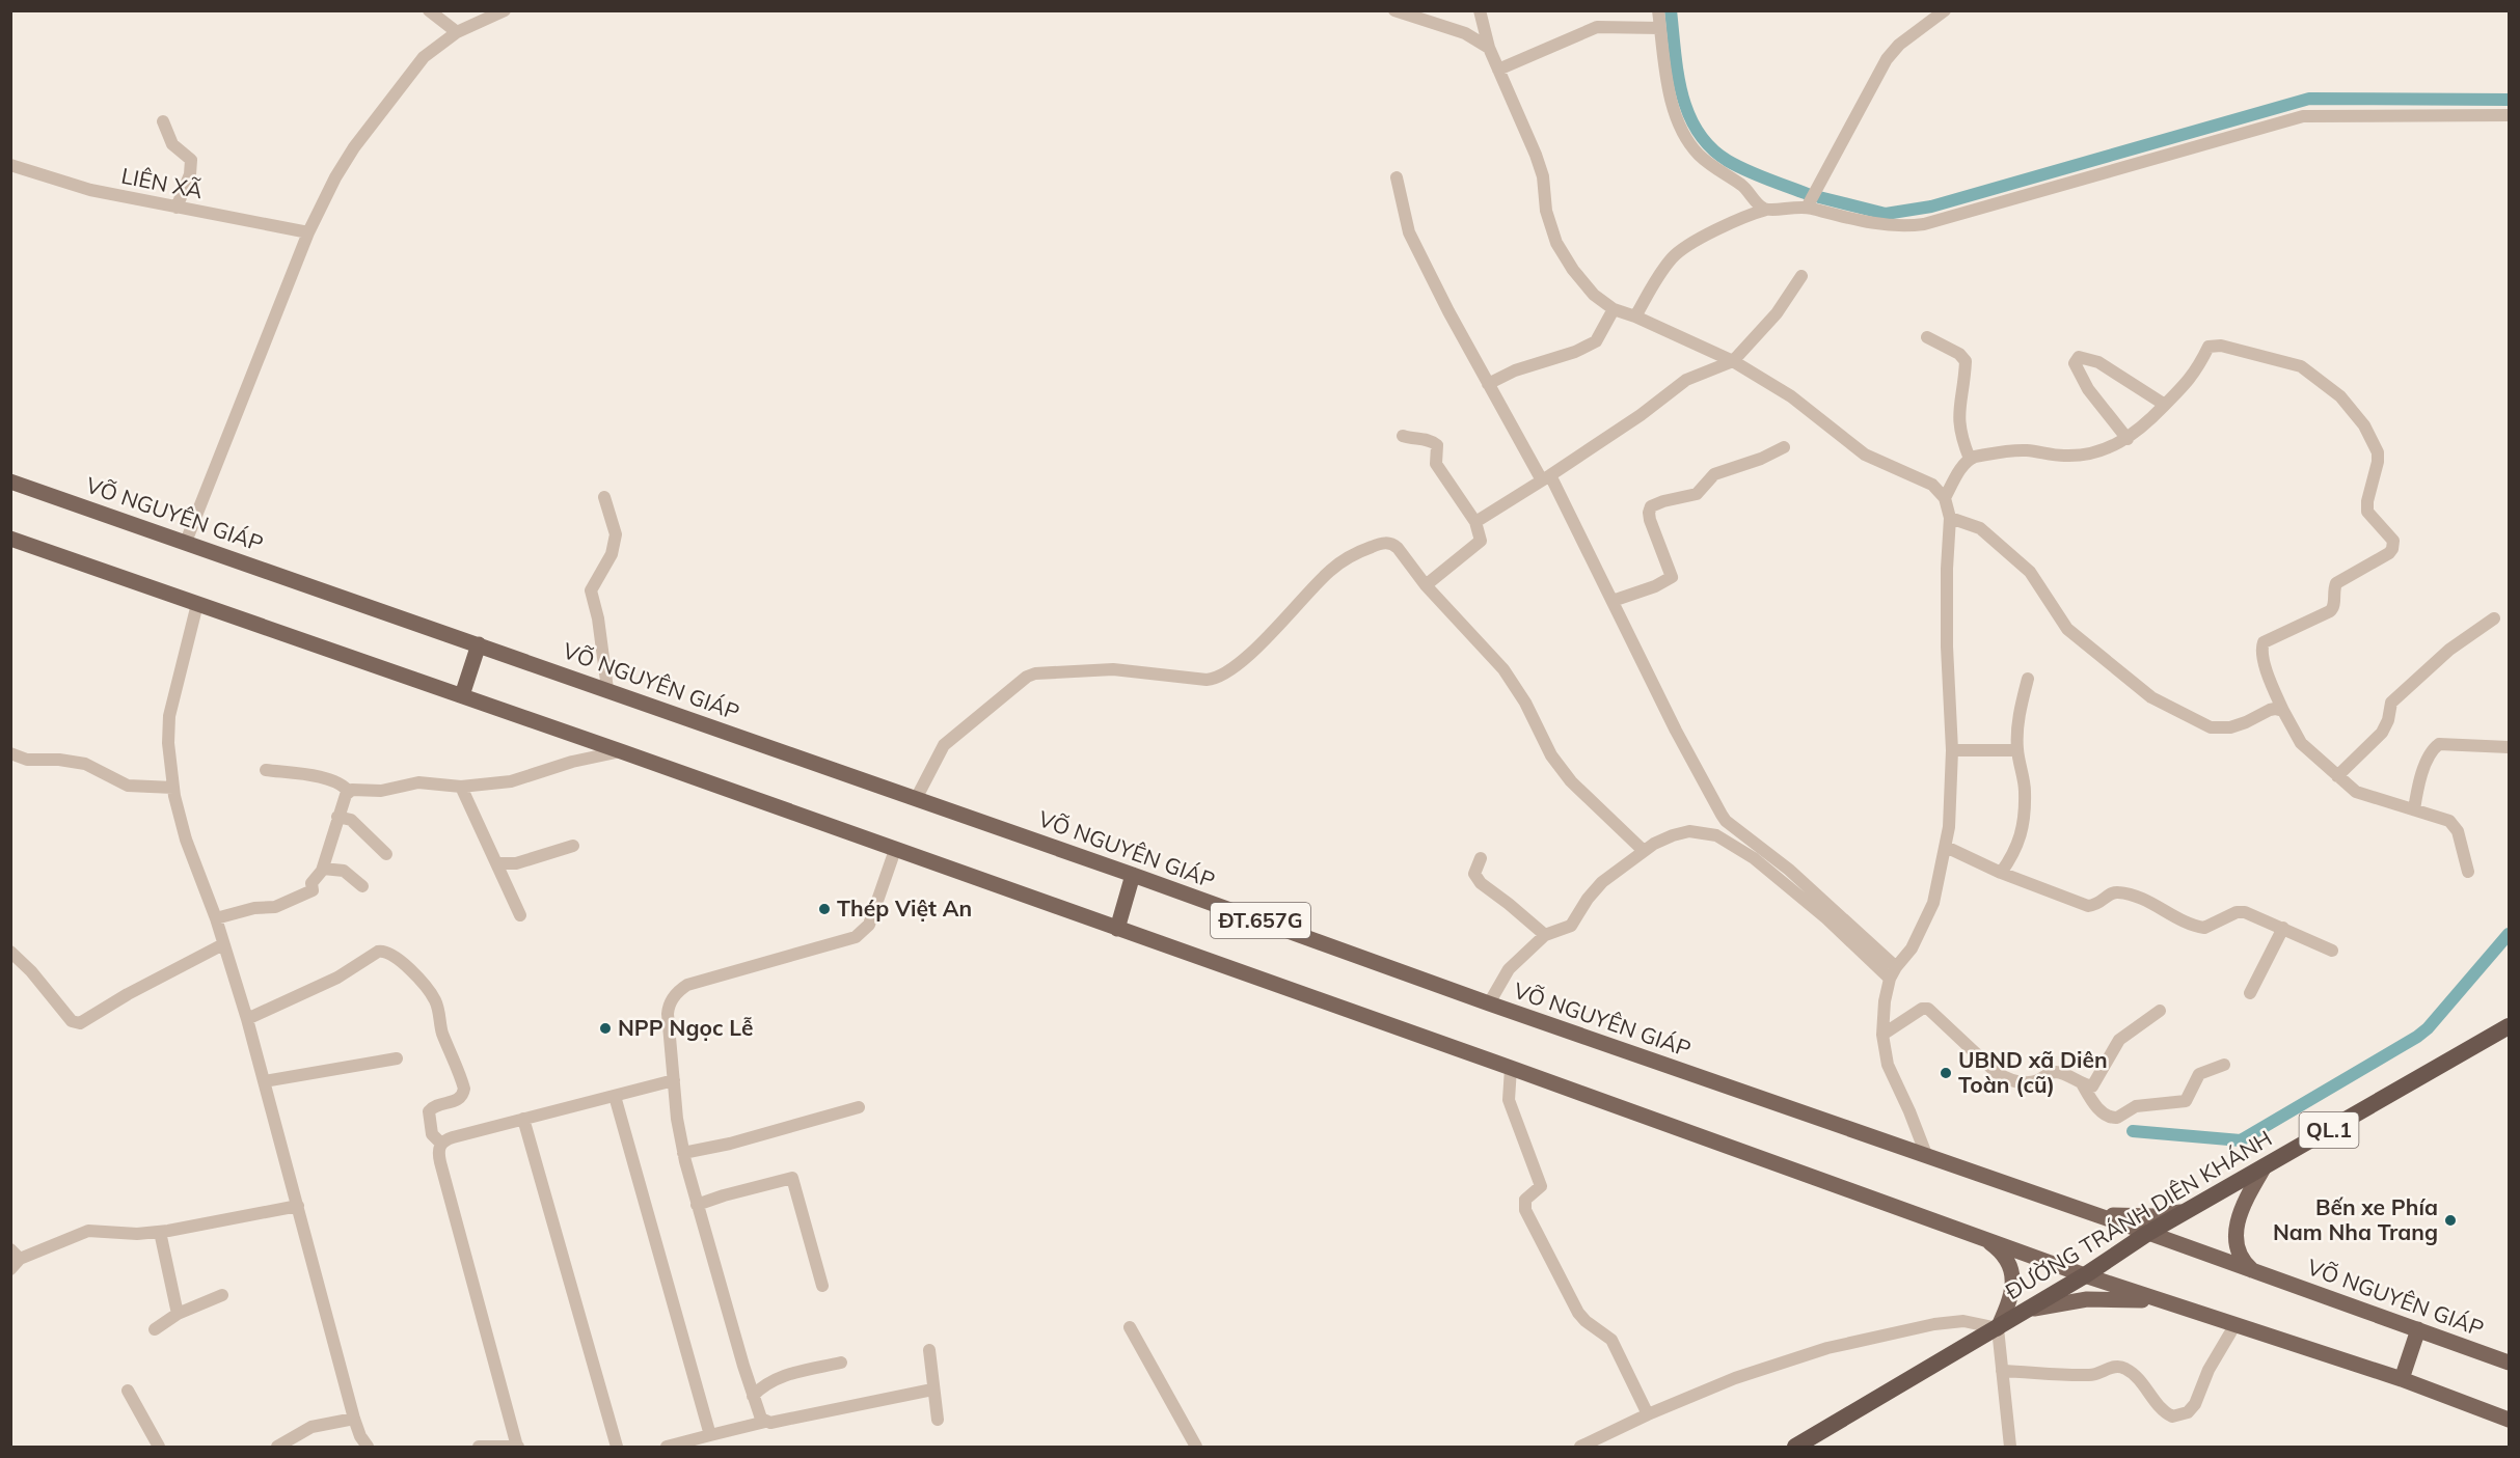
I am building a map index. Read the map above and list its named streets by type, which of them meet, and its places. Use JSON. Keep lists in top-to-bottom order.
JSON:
{
  "streets": {
    "highway": ["QL.1", "ĐƯỜNG TRÁNH DIÊN KHÁNH"],
    "main road": ["VÕ NGUYÊN GIÁP", "ĐT.657G"],
    "street": ["LIÊN XÃ"]
  },
  "crossings": [
    ["VÕ NGUYÊN GIÁP", "ĐƯỜNG TRÁNH DIÊN KHÁNH"],
    ["ĐT.657G", "ĐƯỜNG TRÁNH DIÊN KHÁNH"]
  ],
  "places": [
    "Thép Việt An",
    "NPP Ngọc Lễ",
    "UBND xã Diên Toàn (cũ)",
    "Bến xe Phía Nam Nha Trang"
  ]
}
